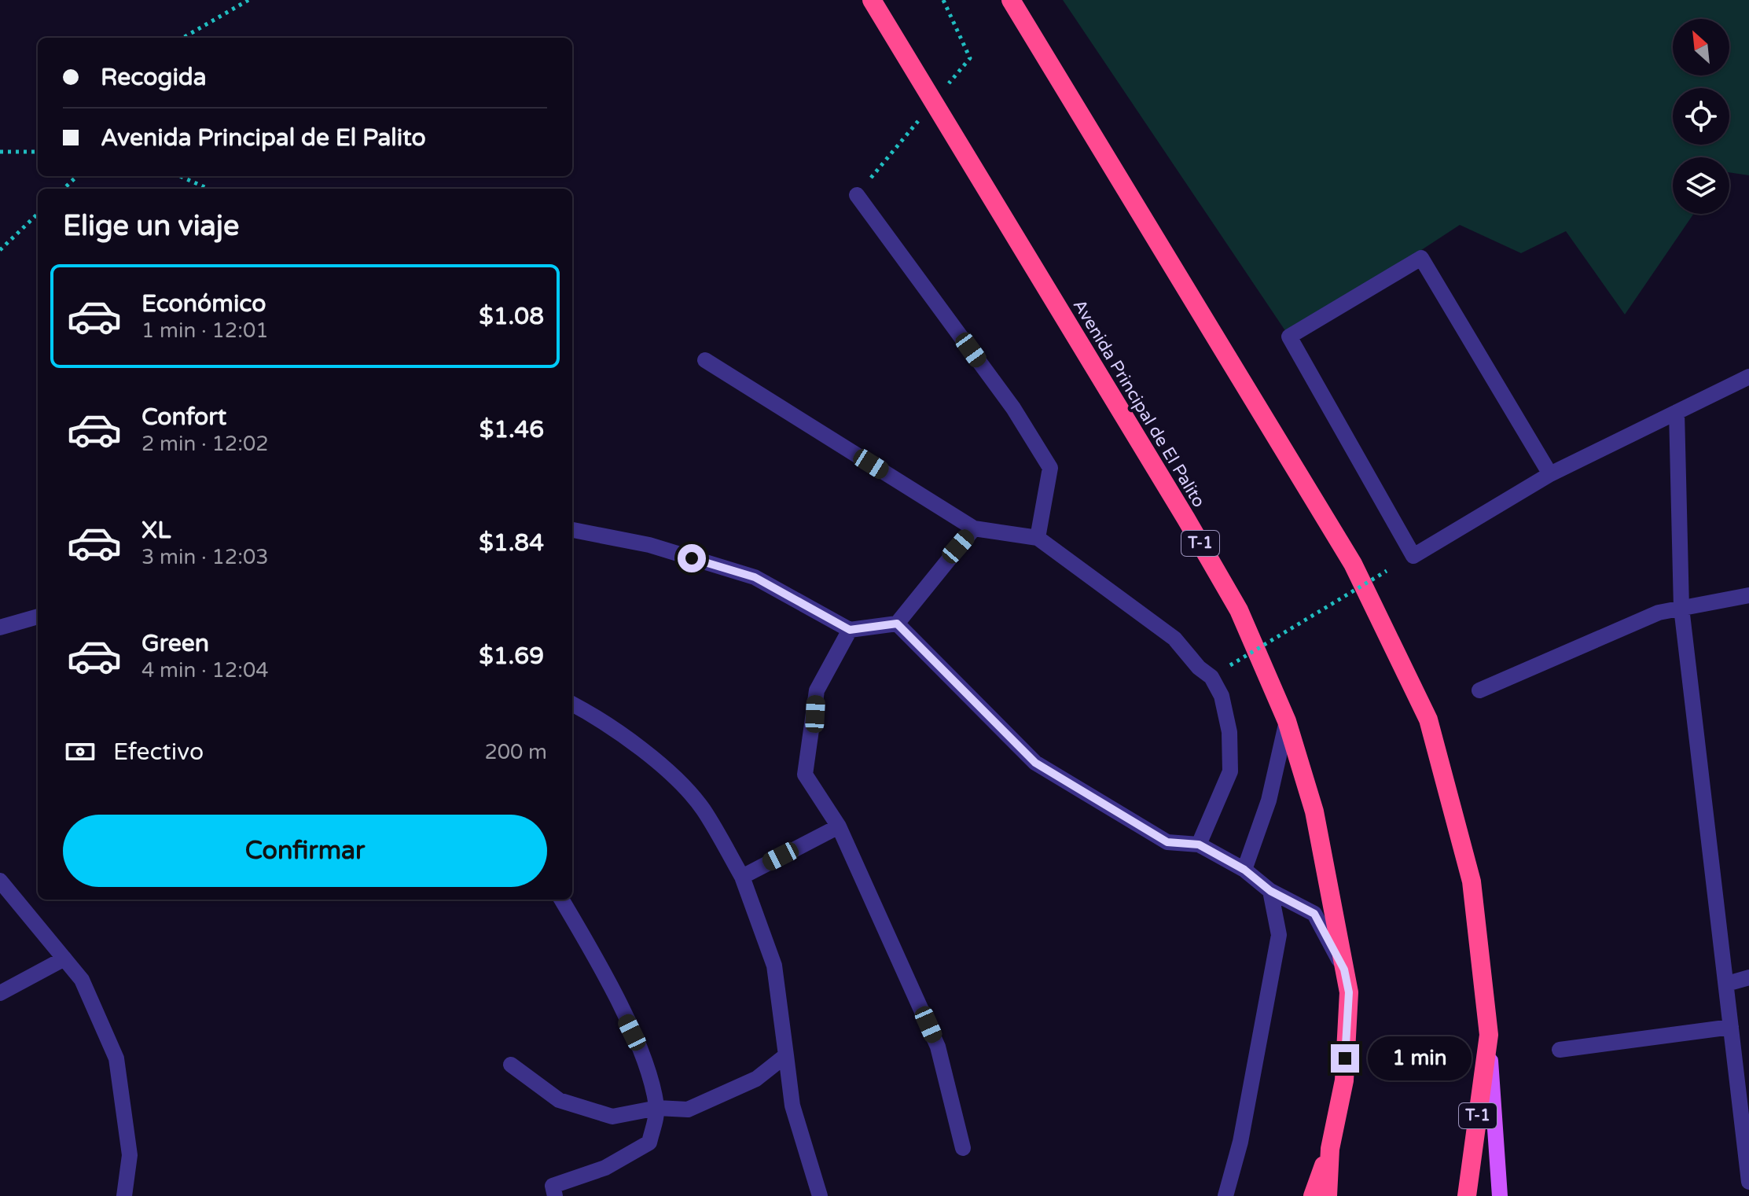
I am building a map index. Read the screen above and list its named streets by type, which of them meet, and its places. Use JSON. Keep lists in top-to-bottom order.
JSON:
{
  "streets": {
    "highway": ["Avenida Principal de El Palito", "T-1"]
  },
  "crossings": [
    ["Avenida Principal de El Palito", "T-1"]
  ],
  "north": "top left",
  "page": {
    "banner": ["Recogida", "Avenida Principal de El Palito"],
    "heading": "Elige un viaje",
    "list": [
      {
        "name": "Económico",
        "note": "1 min · 12:01",
        "value": "$1.08"
      },
      {
        "name": "Confort",
        "note": "2 min · 12:02",
        "value": "$1.46"
      },
      {
        "name": "XL",
        "note": "3 min · 12:03",
        "value": "$1.84"
      },
      {
        "name": "Green",
        "note": "4 min · 12:04",
        "value": "$1.69"
      }
    ],
    "pay": ["Efectivo", "200 m"],
    "buttons": "Confirmar",
    "bubble": "1 min"
  }
}
